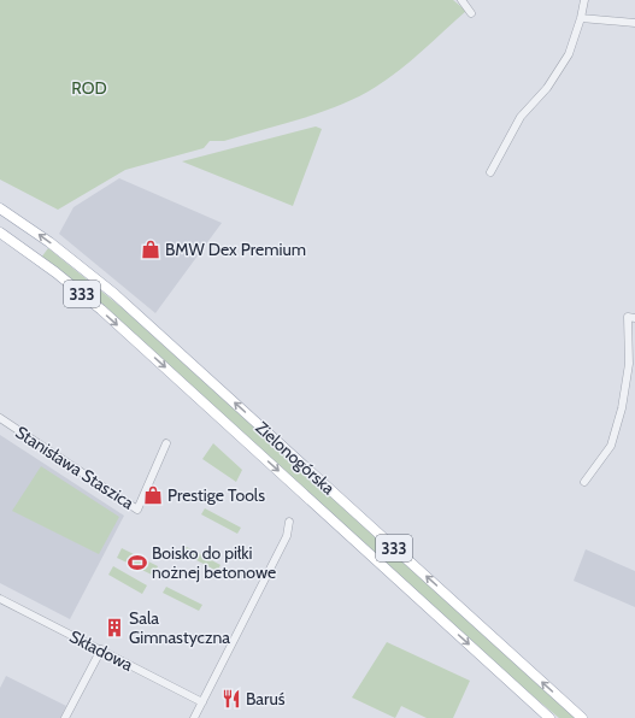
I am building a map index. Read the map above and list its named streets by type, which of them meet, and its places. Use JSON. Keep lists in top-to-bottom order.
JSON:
{
  "streets": {
    "main road": ["333", "Zielonogórska"],
    "street": ["Stanisława Staszica", "Składowa"]
  },
  "parks": ["ROD"],
  "places": {
    "shop": ["BMW Dex Premium", "Prestige Tools"],
    "sports": ["Boisko do piłki nożnej betonowe"],
    "building": ["Sala Gimnastyczna"],
    "restaurant": ["Baruś"]
  }
}
